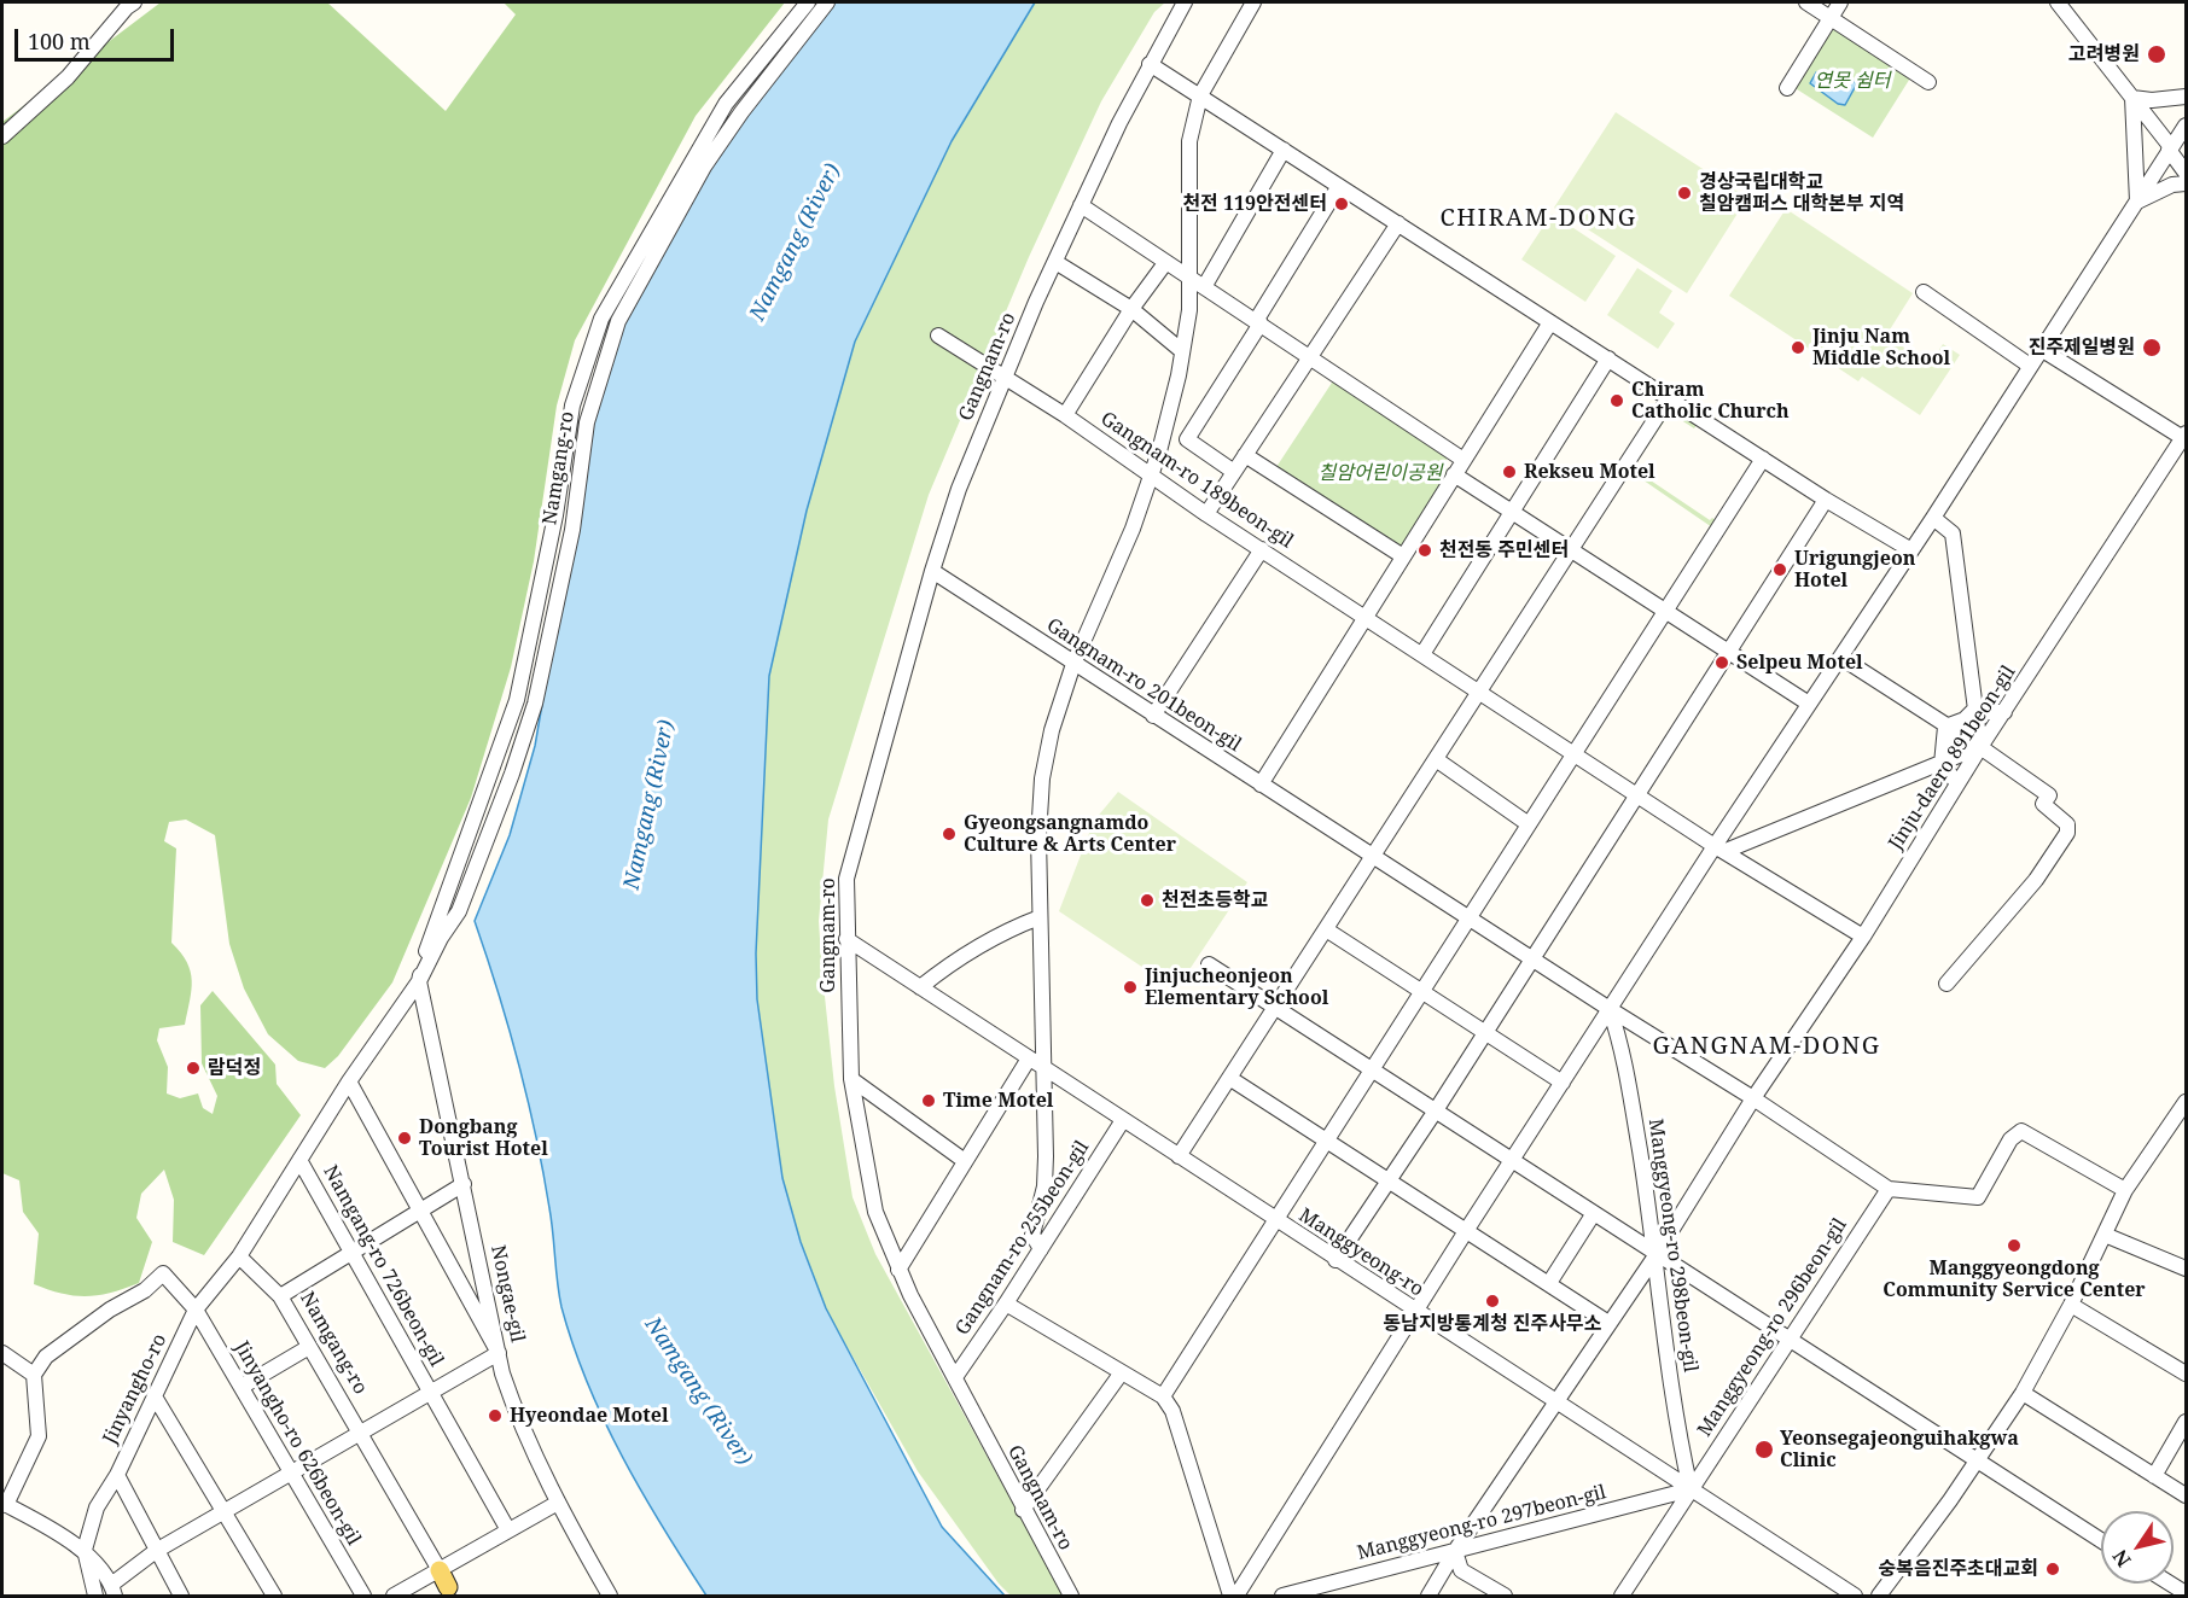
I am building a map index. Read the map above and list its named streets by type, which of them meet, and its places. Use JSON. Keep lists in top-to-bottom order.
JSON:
{
  "streets": {
    "main road": ["Namgang-ro"],
    "street": [
      "Gangnam-ro",
      "Gangnam-ro 189beon-gil",
      "Gangnam-ro 201beon-gil",
      "Jinju-daero 891beon-gil",
      "Gangnam-ro 255beon-gil",
      "Manggyeong-ro 298beon-gil",
      "Manggyeong-ro",
      "Namgang-ro 726beon-gil",
      "Nongae-gil",
      "Manggyeong-ro 296beon-gil",
      "Jinyangho-ro",
      "Jinyangho-ro 626beon-gil",
      "Manggyeong-ro 297beon-gil"
    ]
  },
  "crossings": [
    ["Gangnam-ro", "Gangnam-ro 189beon-gil"],
    ["Gangnam-ro", "Gangnam-ro 201beon-gil"],
    ["Gangnam-ro", "Gangnam-ro 255beon-gil"],
    ["Gangnam-ro", "Manggyeong-ro"],
    ["Namgang-ro", "Namgang-ro 726beon-gil"],
    ["Namgang-ro", "Nongae-gil"],
    ["Namgang-ro", "Jinyangho-ro"],
    ["Gangnam-ro 189beon-gil", "Jinju-daero 891beon-gil"],
    ["Gangnam-ro 201beon-gil", "Jinju-daero 891beon-gil"],
    ["Gangnam-ro 201beon-gil", "Manggyeong-ro 298beon-gil"],
    ["Gangnam-ro 201beon-gil", "Manggyeong-ro 296beon-gil"],
    ["Jinju-daero 891beon-gil", "Manggyeong-ro 298beon-gil"],
    ["Jinju-daero 891beon-gil", "Manggyeong-ro"],
    ["Jinju-daero 891beon-gil", "Manggyeong-ro 297beon-gil"],
    ["Gangnam-ro 255beon-gil", "Manggyeong-ro"],
    ["Manggyeong-ro 298beon-gil", "Manggyeong-ro"],
    ["Manggyeong-ro 298beon-gil", "Manggyeong-ro 296beon-gil"],
    ["Manggyeong-ro 298beon-gil", "Manggyeong-ro 297beon-gil"],
    ["Manggyeong-ro", "Manggyeong-ro 296beon-gil"],
    ["Manggyeong-ro", "Manggyeong-ro 297beon-gil"],
    ["Namgang-ro 726beon-gil", "Nongae-gil"],
    ["Namgang-ro 726beon-gil", "Jinyangho-ro 626beon-gil"],
    ["Manggyeong-ro 296beon-gil", "Manggyeong-ro 297beon-gil"],
    ["Jinyangho-ro", "Jinyangho-ro 626beon-gil"]
  ],
  "districts": ["CHIRAM-DONG", "GANGNAM-DONG"],
  "water": ["Namgang (River)"],
  "parks": ["연못 쉼터", "칠암어린이공원"],
  "places": [
    "고려병원",
    "경상국립대학교 칠암캠퍼스 대학본부 지역",
    "천전 119안전센터",
    "Jinju Nam Middle School",
    "진주제일병원",
    "Chiram Catholic Church",
    "Rekseu Motel",
    "천전동 주민센터",
    "Urigungjeon Hotel",
    "Selpeu Motel",
    "Gyeongsangnamdo Culture & Arts Center",
    "천전초등학교",
    "Jinjucheonjeon Elementary School",
    "람덕정",
    "Time Motel",
    "Dongbang Tourist Hotel",
    "Manggyeongdong Community Service Center",
    "동남지방통계청 진주사무소",
    "Hyeondae Motel",
    "Yeonsegajeonguihakgwa Clinic",
    "숭복음진주초대교회"
  ],
  "scale_bar": "100 m",
  "north": "bottom left"
}
